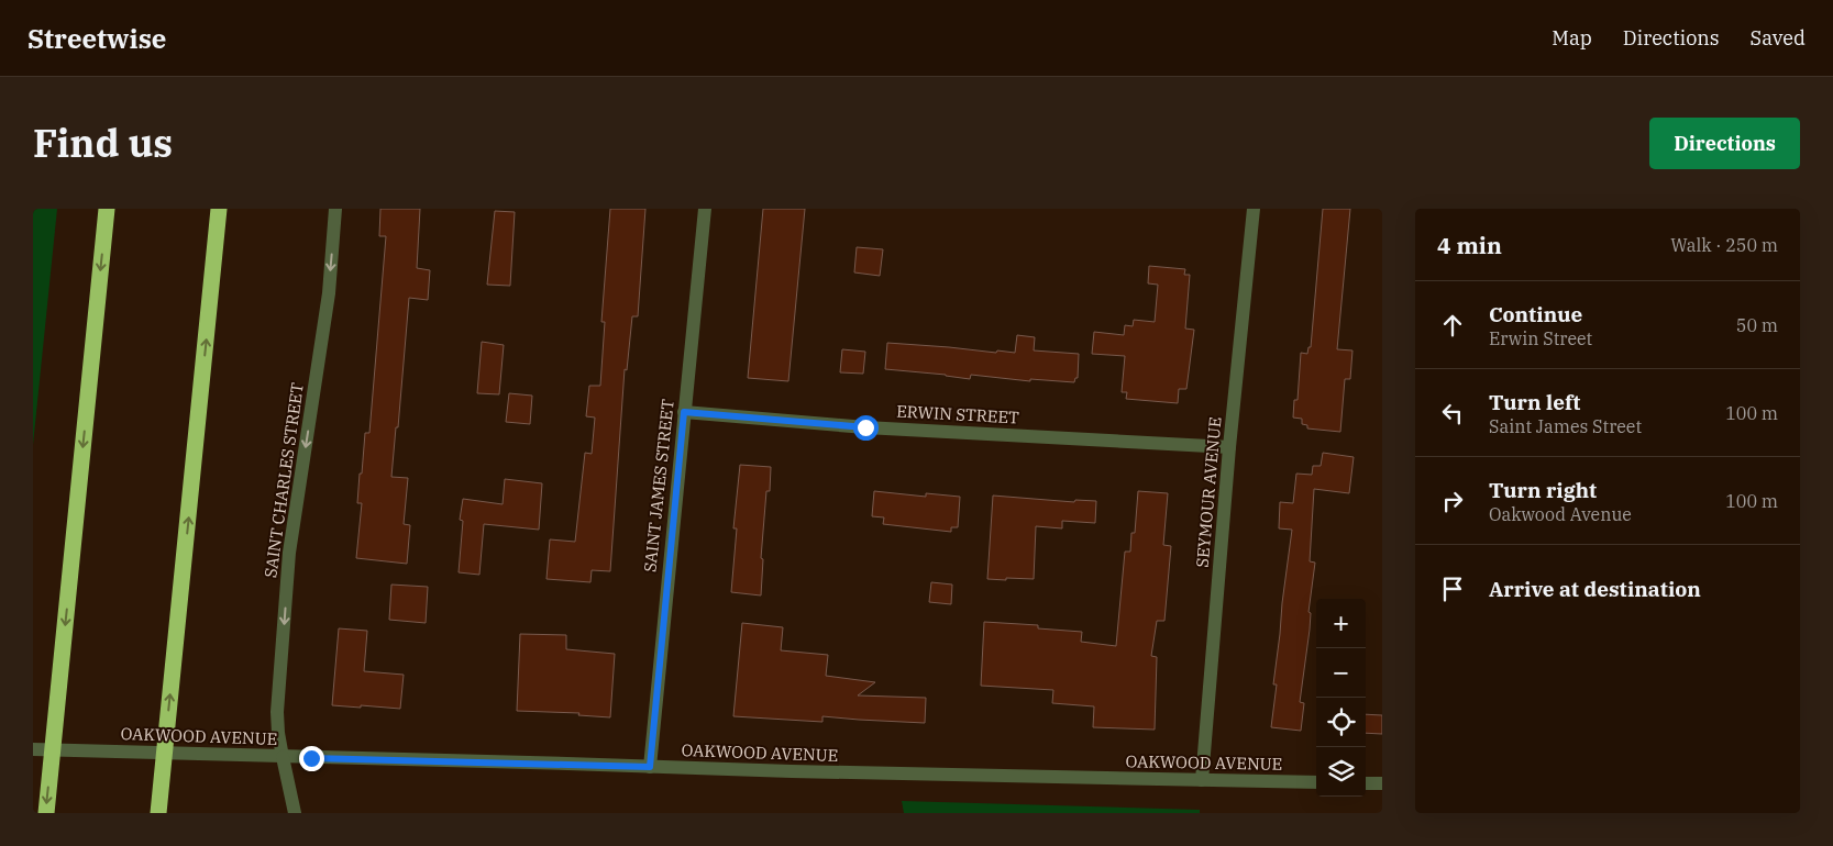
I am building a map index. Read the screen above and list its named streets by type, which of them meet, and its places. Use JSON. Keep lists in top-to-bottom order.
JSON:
{
  "streets": {
    "street": [
      "ERWIN STREET",
      "SAINT CHARLES STREET",
      "SAINT JAMES STREET",
      "SEYMOUR AVENUE",
      "OAKWOOD AVENUE"
    ]
  },
  "crossings": [
    ["ERWIN STREET", "SAINT JAMES STREET"],
    ["ERWIN STREET", "SEYMOUR AVENUE"],
    ["SAINT CHARLES STREET", "OAKWOOD AVENUE"],
    ["SAINT JAMES STREET", "OAKWOOD AVENUE"],
    ["SEYMOUR AVENUE", "OAKWOOD AVENUE"]
  ],
  "one_way": ["SAINT CHARLES STREET"],
  "page": {
    "header": "Streetwise",
    "nav": ["Map", "Directions", "Saved"],
    "title": "Find us",
    "buttons": "Directions",
    "heading": ["4 min", "Walk · 250 m"],
    "list": [
      ["Continue", "Erwin Street", "50 m"],
      ["Turn left", "Saint James Street", "100 m"],
      ["Turn right", "Oakwood Avenue", "100 m"],
      "Arrive at destination"
    ],
    "map_buttons": ["+", "−"]
  }
}
